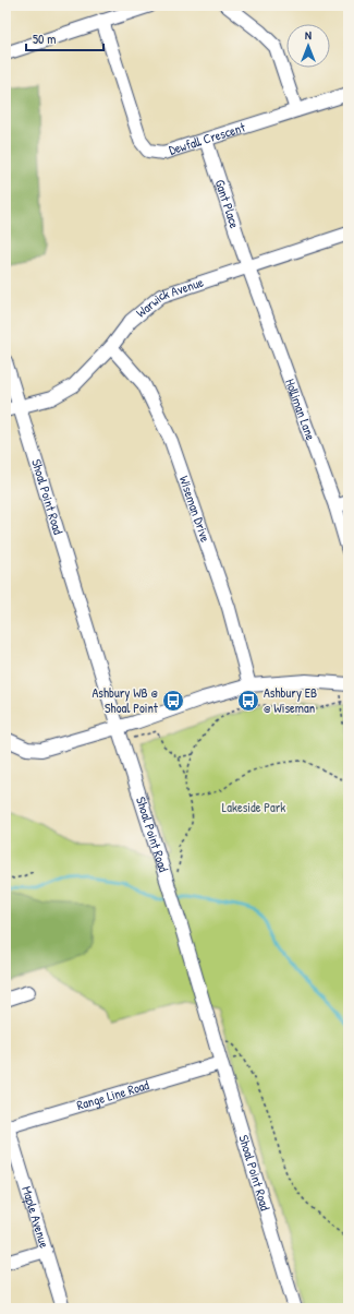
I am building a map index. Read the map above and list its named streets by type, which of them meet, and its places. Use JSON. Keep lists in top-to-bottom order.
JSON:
{
  "streets": {
    "street": [
      "Dewfall Crescent",
      "Gant Place",
      "Warwick Avenue",
      "Holliman Lane",
      "Shoal Point Road",
      "Wiseman Drive",
      "Range Line Road",
      "Maple Avenue"
    ]
  },
  "crossings": [
    ["Dewfall Crescent", "Gant Place"],
    ["Gant Place", "Warwick Avenue"],
    ["Gant Place", "Holliman Lane"],
    ["Warwick Avenue", "Holliman Lane"],
    ["Warwick Avenue", "Shoal Point Road"],
    ["Warwick Avenue", "Wiseman Drive"],
    ["Shoal Point Road", "Range Line Road"],
    ["Range Line Road", "Maple Avenue"]
  ],
  "parks": ["Lakeside Park"],
  "places": {
    "bus stop": ["Ashbury WB @ Shoal Point", "Ashbury EB @ Wiseman"]
  },
  "scale_bar": "50 m",
  "north": "top"
}
